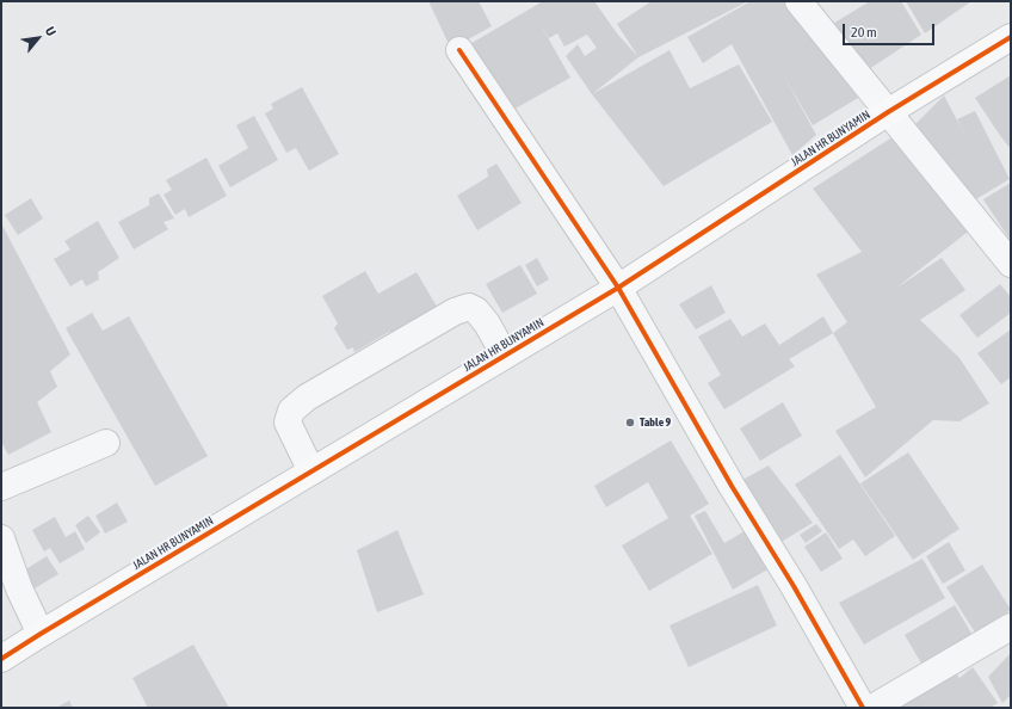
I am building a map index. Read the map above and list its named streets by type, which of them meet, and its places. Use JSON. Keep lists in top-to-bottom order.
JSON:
{
  "streets": {
    "main road": ["JALAN HR BUNYAMIN"]
  },
  "places": ["Table 9"],
  "scale_bar": "20 m",
  "north": "top right"
}
